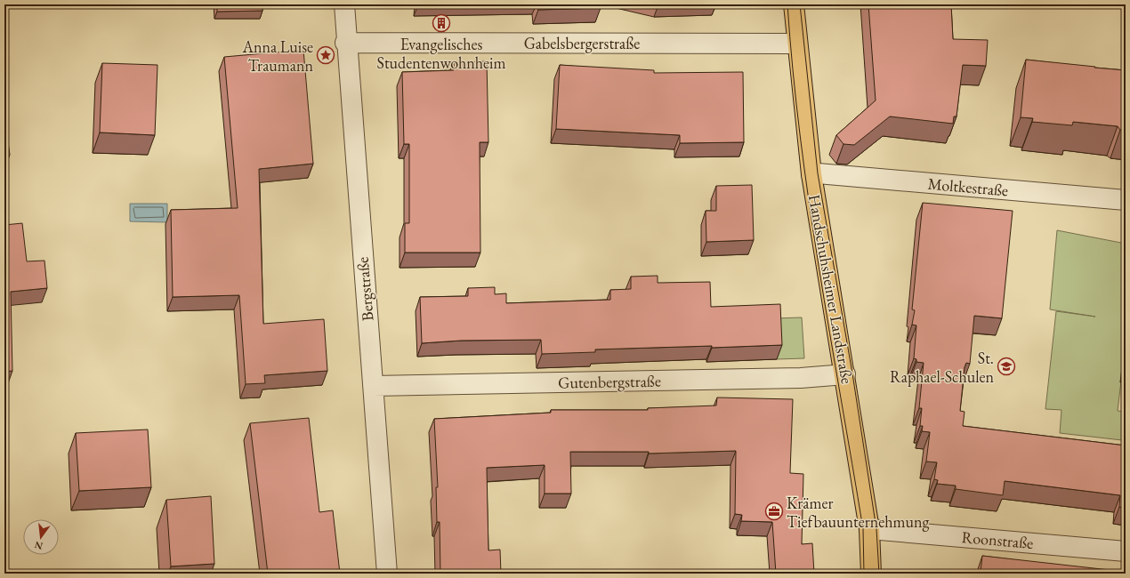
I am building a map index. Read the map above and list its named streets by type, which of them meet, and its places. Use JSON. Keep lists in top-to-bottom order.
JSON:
{
  "streets": {
    "main road": ["Handschuhsheimer Landstraße"],
    "street": [
      "Gabelsbergerstraße",
      "Moltkestraße",
      "Bergstraße",
      "Gutenbergstraße",
      "Roonstraße"
    ]
  },
  "crossings": [
    ["Gabelsbergerstraße", "Bergstraße"],
    ["Gabelsbergerstraße", "Handschuhsheimer Landstraße"],
    ["Moltkestraße", "Handschuhsheimer Landstraße"],
    ["Bergstraße", "Gutenbergstraße"],
    ["Handschuhsheimer Landstraße", "Gutenbergstraße"],
    ["Handschuhsheimer Landstraße", "Roonstraße"]
  ],
  "places": {
    "building": ["Evangelisches Studentenwohnheim"],
    "place": ["Anna Luise Traumann"],
    "school or university": ["St. Raphael-Schulen"],
    "office": ["Krämer Tiefbauunternehmung"]
  },
  "north": "bottom"
}
